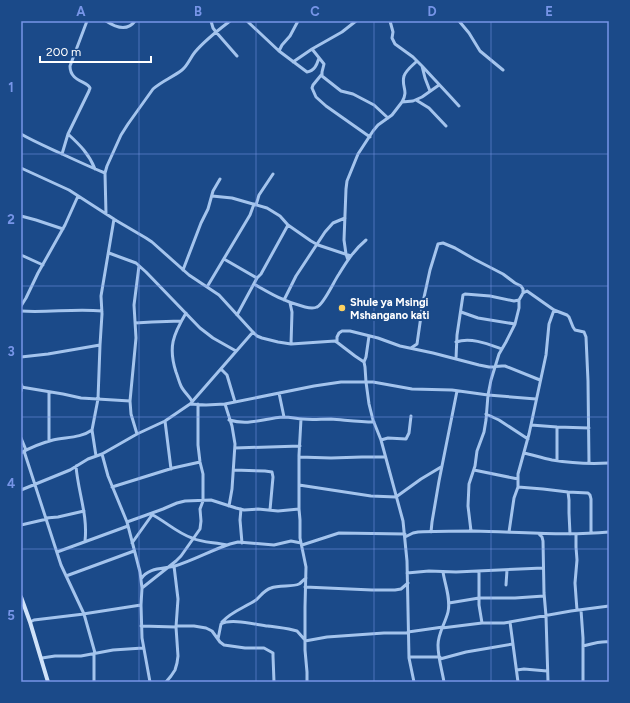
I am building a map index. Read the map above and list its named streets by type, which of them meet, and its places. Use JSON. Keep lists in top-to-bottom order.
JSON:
{
  "places": ["Shule ya Msingi Mshangano kati"],
  "scale_bar": "200 m",
  "grid": {
    "columns": [
      "A",
      "B",
      "C",
      "D",
      "E"
    ],
    "rows": [
      "1",
      "2",
      "3",
      "4",
      "5"
    ]
  }
}
